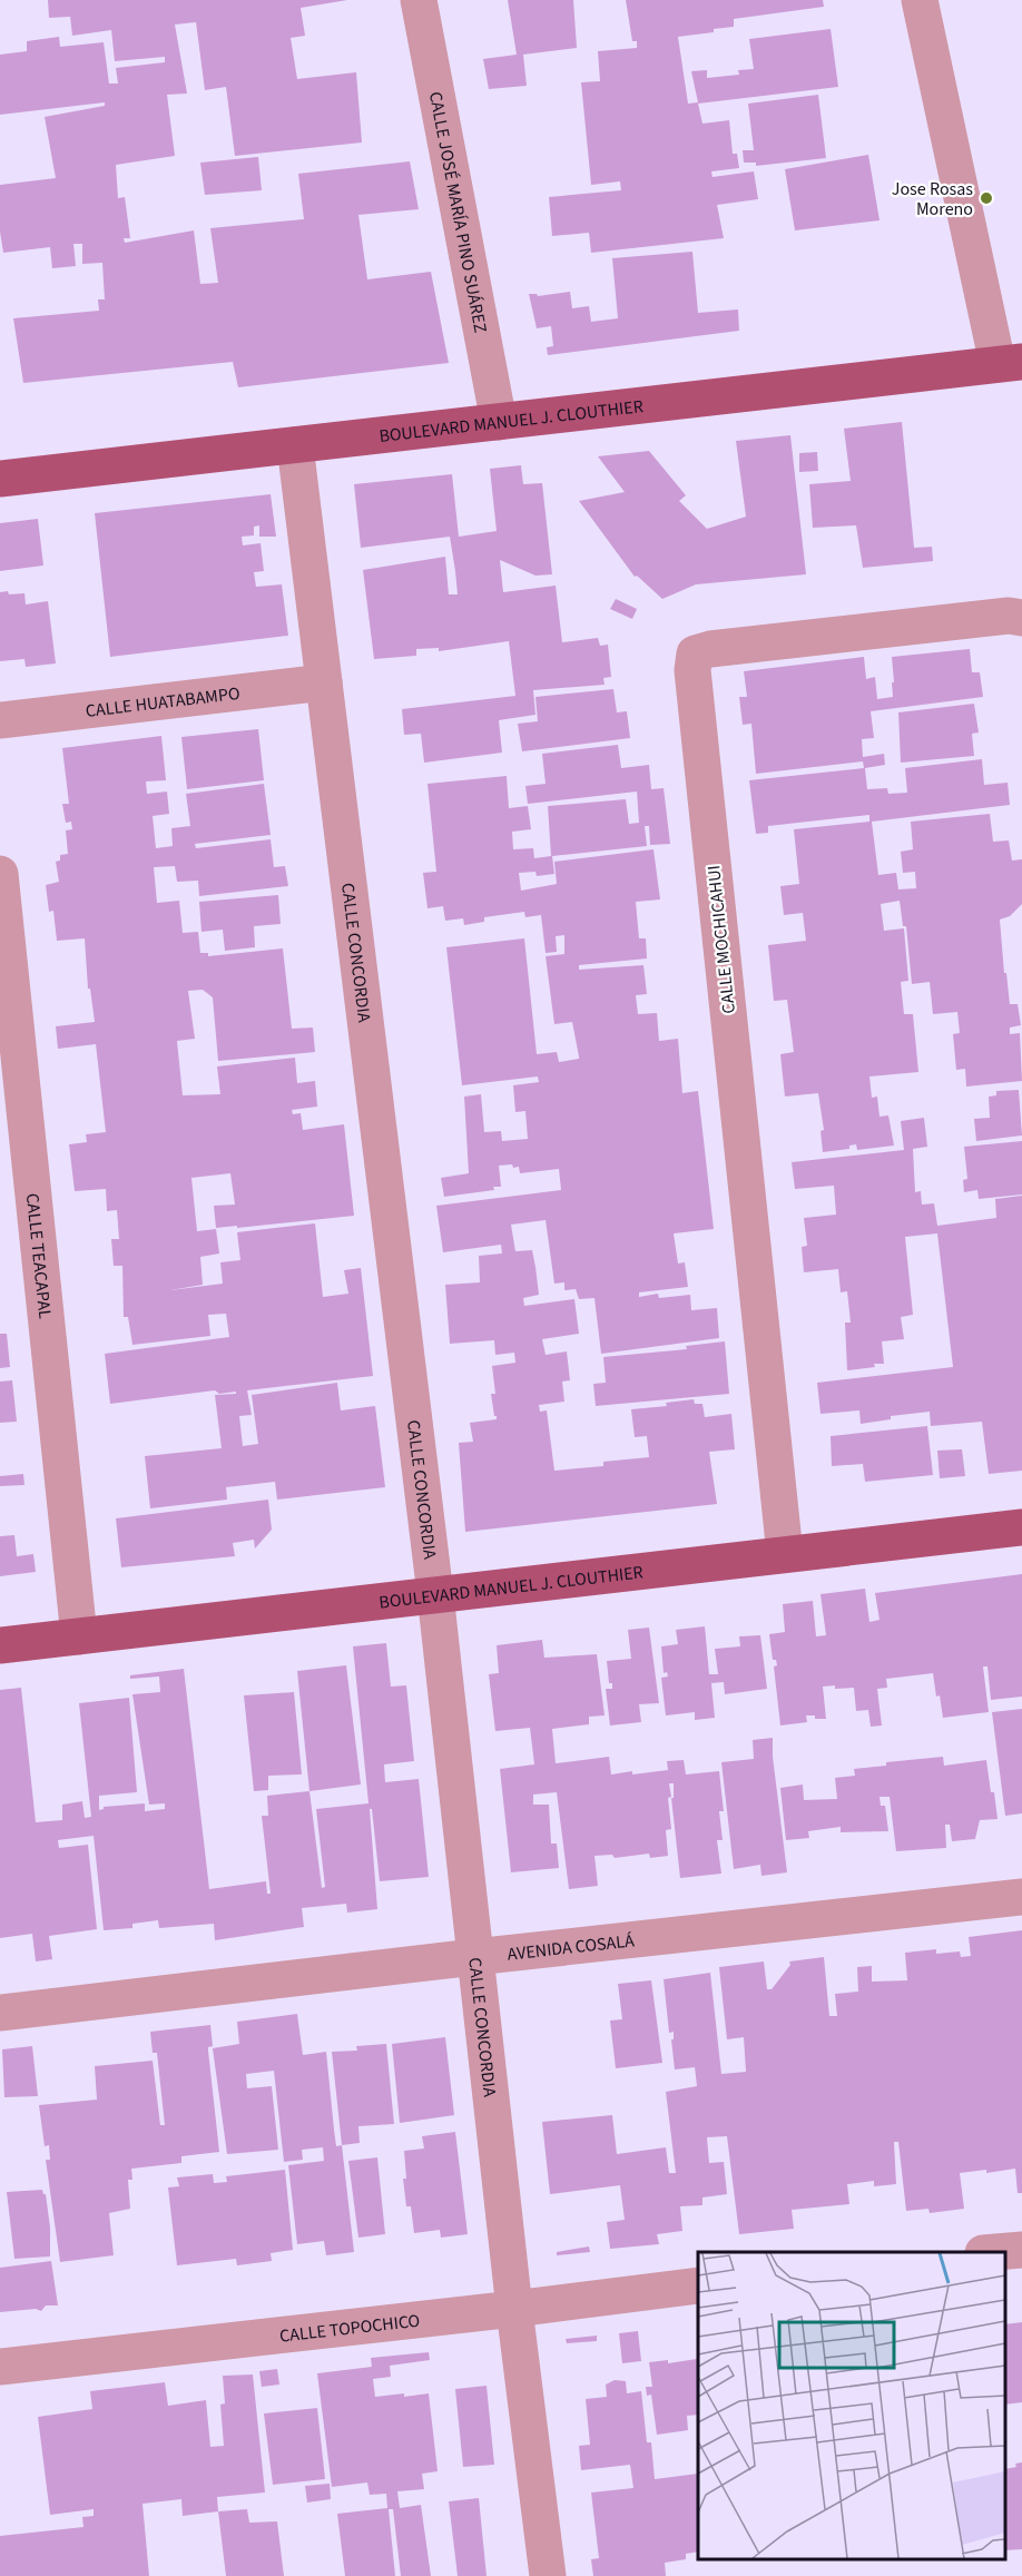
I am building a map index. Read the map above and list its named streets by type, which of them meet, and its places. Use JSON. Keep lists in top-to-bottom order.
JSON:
{
  "streets": {
    "main road": ["BOULEVARD MANUEL J. CLOUTHIER"],
    "street": [
      "CALLE JOSÉ MARÍA PINO SUÁREZ",
      "CALLE HUATABAMPO",
      "CALLE MOCHICAHUI",
      "CALLE CONCORDIA",
      "CALLE TEACAPAL",
      "AVENIDA COSALÁ",
      "CALLE TOPOCHICO"
    ]
  },
  "crossings": [
    ["CALLE JOSÉ MARÍA PINO SUÁREZ", "BOULEVARD MANUEL J. CLOUTHIER"],
    ["BOULEVARD MANUEL J. CLOUTHIER", "CALLE MOCHICAHUI"],
    ["BOULEVARD MANUEL J. CLOUTHIER", "CALLE CONCORDIA"],
    ["BOULEVARD MANUEL J. CLOUTHIER", "CALLE TEACAPAL"],
    ["CALLE HUATABAMPO", "CALLE CONCORDIA"],
    ["CALLE CONCORDIA", "AVENIDA COSALÁ"],
    ["CALLE CONCORDIA", "CALLE TOPOCHICO"]
  ],
  "places": ["Jose Rosas Moreno"]
}
